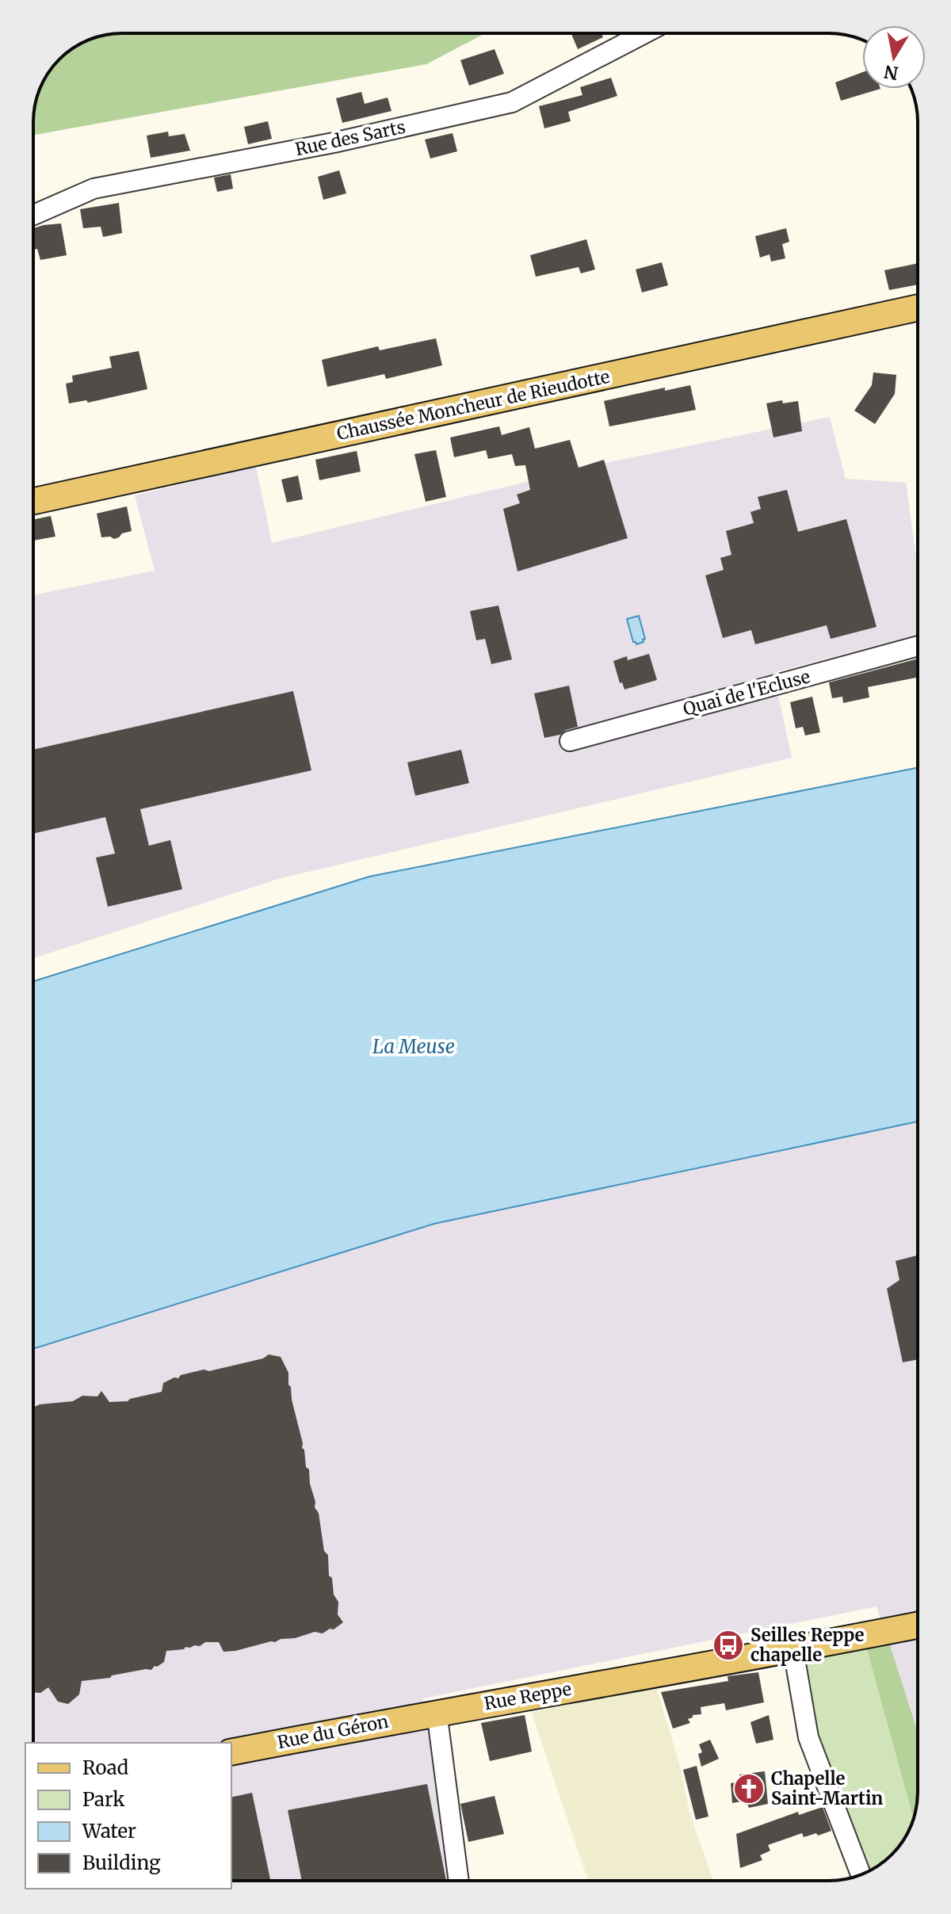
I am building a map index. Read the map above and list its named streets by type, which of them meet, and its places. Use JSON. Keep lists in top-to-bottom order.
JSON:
{
  "streets": {
    "main road": ["Chaussée Moncheur de Rieudotte", "Rue Reppe", "Rue du Géron"],
    "street": ["Rue des Sarts", "Quai de l'Ecluse"]
  },
  "crossings": [
    ["Rue Reppe", "Rue du Géron"]
  ],
  "water": ["La Meuse"],
  "places": {
    "bus stop": ["Seilles Reppe chapelle"],
    "church": ["Chapelle Saint-Martin"]
  },
  "legend": [
    "Road",
    "Park",
    "Water",
    "Building"
  ],
  "north": "bottom"
}
